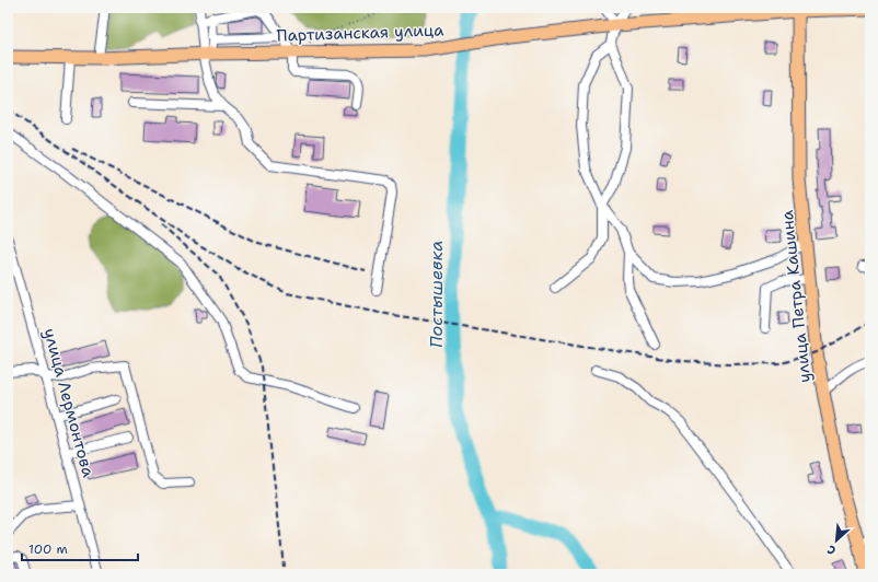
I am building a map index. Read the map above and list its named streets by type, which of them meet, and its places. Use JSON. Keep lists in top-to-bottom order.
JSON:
{
  "streets": {
    "main road": ["Партизанская улица", "улица Петра Кашина"],
    "street": ["улица Лермонтова"]
  },
  "crossings": [
    ["Партизанская улица", "улица Петра Кашина"]
  ],
  "water": ["Постышевка"],
  "scale_bar": "100 m",
  "north": "bottom left"
}
